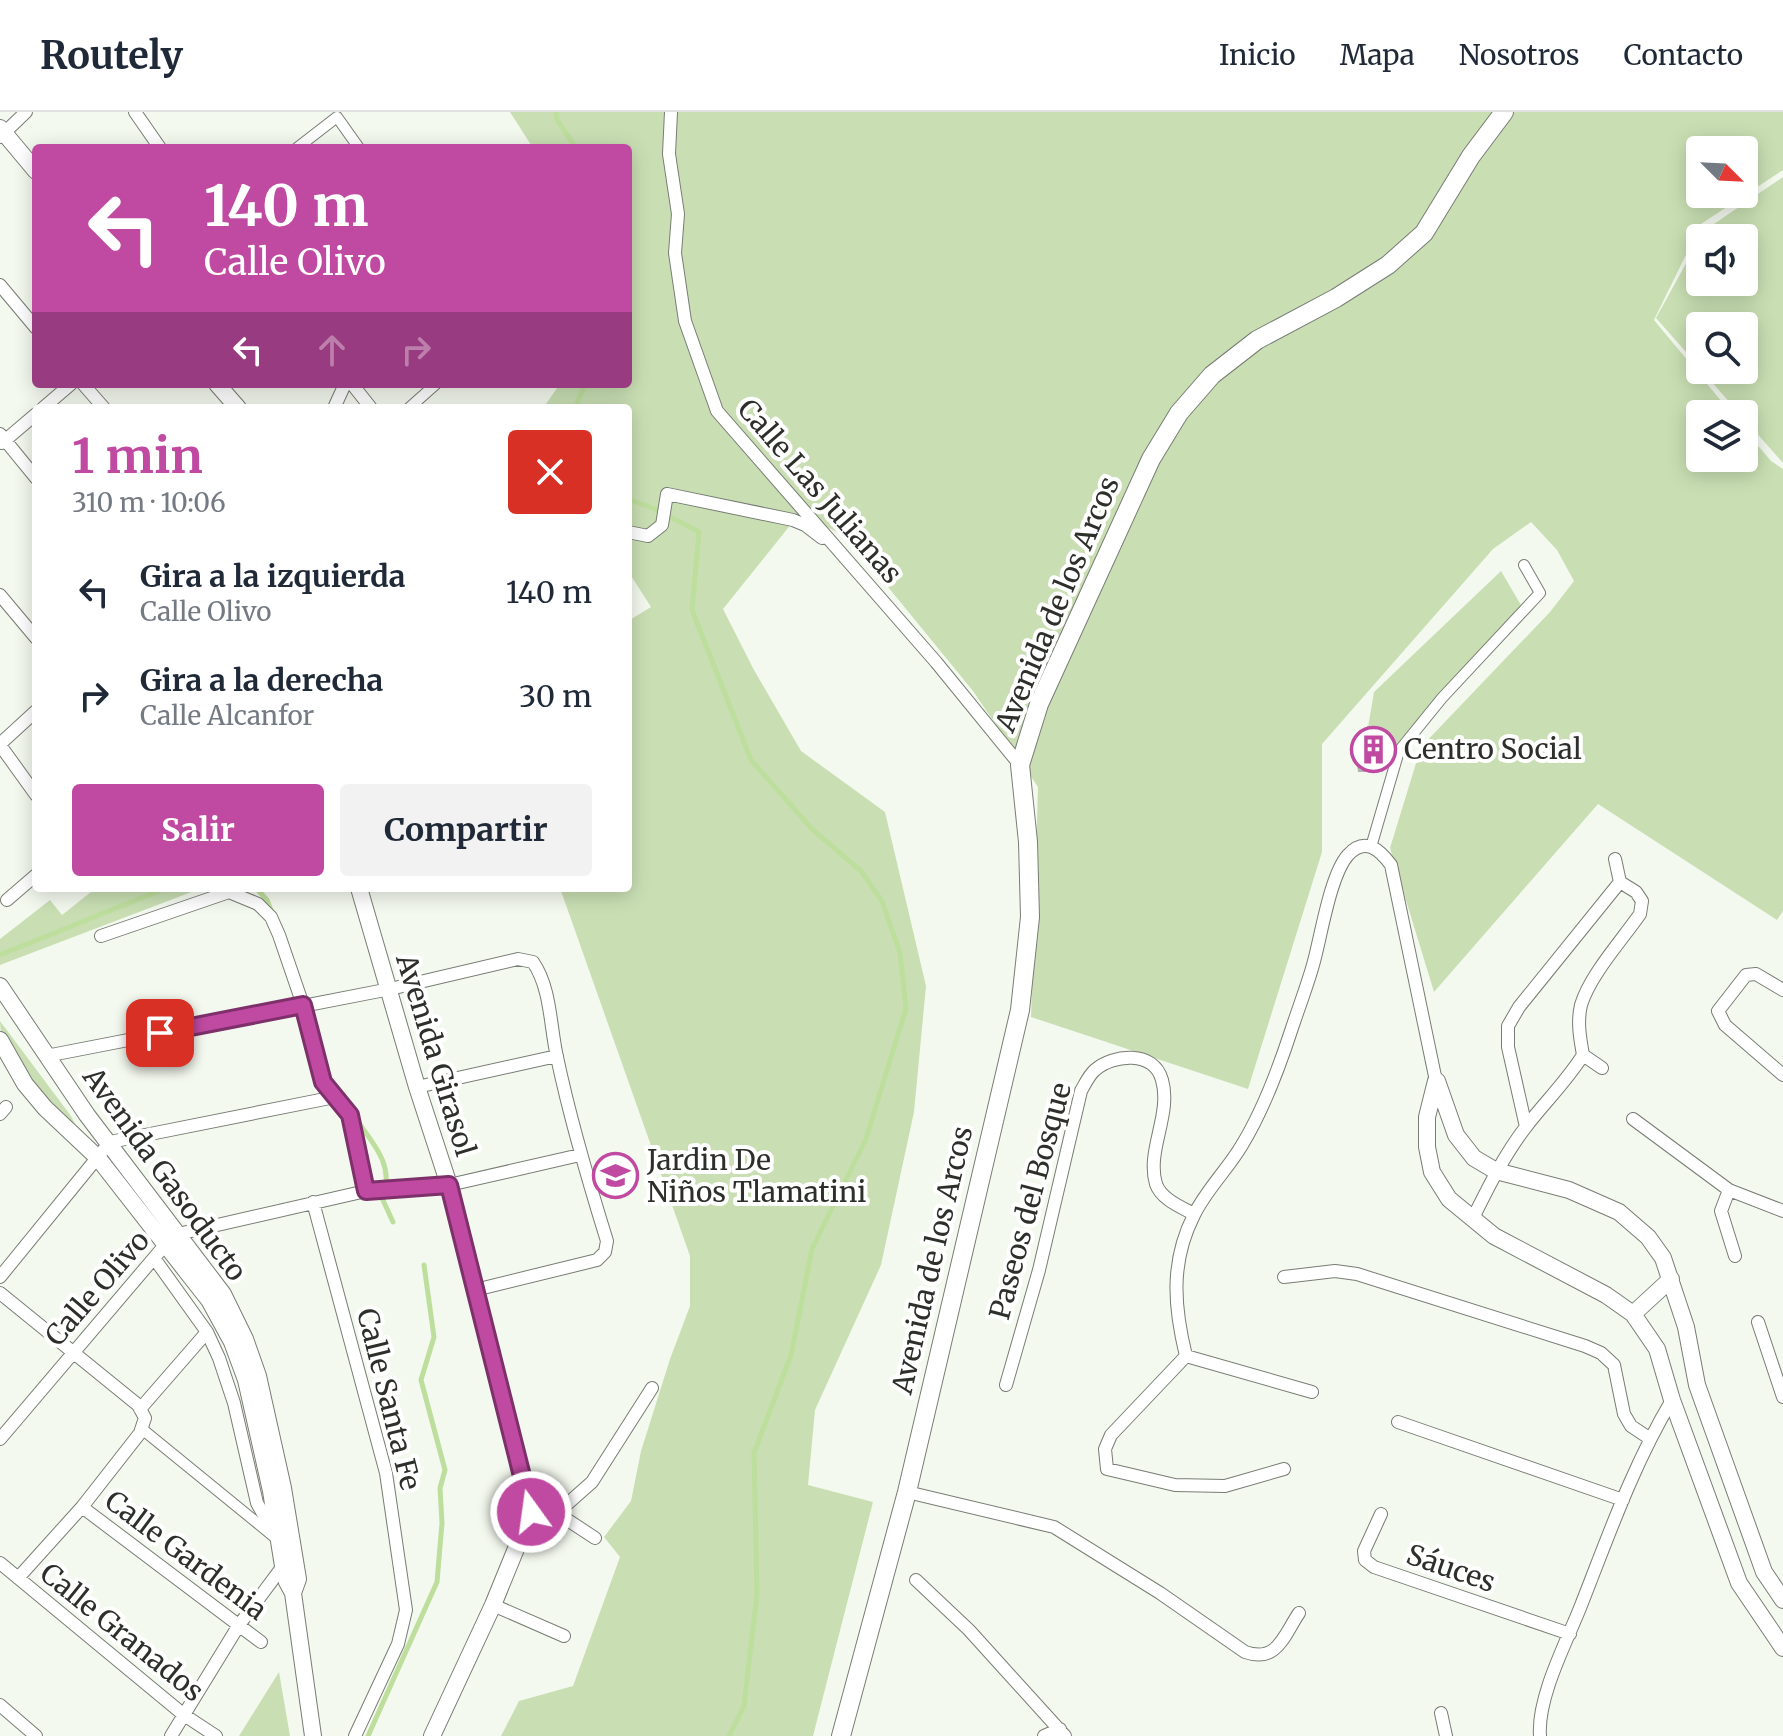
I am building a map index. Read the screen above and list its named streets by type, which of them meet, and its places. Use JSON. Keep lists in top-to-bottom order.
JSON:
{
  "streets": {
    "main road": ["Avenida de los Arcos"],
    "street": [
      "Calle Las Julianas",
      "Avenida Girasol",
      "Avenida Gasoducto",
      "Paseos del Bosque",
      "Calle Olivo",
      "Calle Santa Fe",
      "Calle Gardenia",
      "Sáuces",
      "Calle Granados"
    ]
  },
  "crossings": [
    ["Calle Las Julianas", "Avenida de los Arcos"],
    ["Avenida Girasol", "Calle Olivo"],
    ["Avenida Gasoducto", "Calle Olivo"],
    ["Calle Olivo", "Calle Santa Fe"]
  ],
  "places": {
    "building": ["Centro Social"],
    "school or university": ["Jardin De Niños Tlamatini"]
  },
  "north": "bottom right",
  "page": {
    "header": "Routely",
    "nav": [
      "Inicio",
      "Mapa",
      "Nosotros",
      "Contacto"
    ],
    "turn": ["140 m", "Calle Olivo"],
    "heading": ["1 min", "310 m · 10:06"],
    "list": [
      {
        "name": "Gira a la izquierda",
        "note": "Calle Olivo",
        "value": "140 m"
      },
      {
        "name": "Gira a la derecha",
        "note": "Calle Alcanfor",
        "value": "30 m"
      }
    ],
    "buttons": ["Salir", "Compartir"]
  }
}
